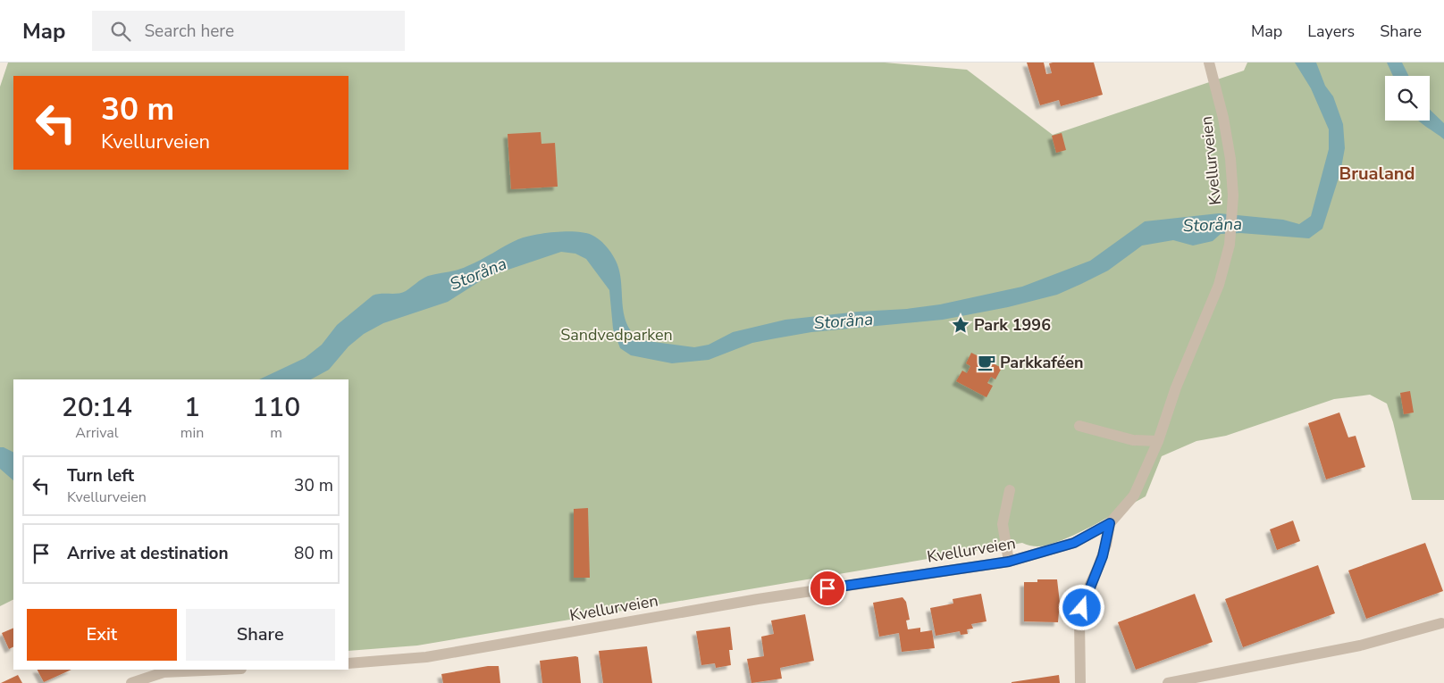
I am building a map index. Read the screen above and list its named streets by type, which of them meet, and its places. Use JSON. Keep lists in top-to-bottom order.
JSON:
{
  "streets": {
    "street": ["Kvellurveien"]
  },
  "districts": ["Brualand"],
  "water": ["Storåna"],
  "parks": ["Sandvedparken"],
  "places": {
    "place": ["Park 1996"],
    "cafe": ["Parkkaféen"]
  },
  "page": {
    "header": "Map",
    "search": "Search here",
    "nav": ["Map", "Layers", "Share"],
    "turn": ["30 m", "Kvellurveien"],
    "eta": [
      "20:14",
      "Arrival",
      "1",
      "min",
      "110",
      "m"
    ],
    "list": [
      {
        "name": "Turn left",
        "note": "Kvellurveien",
        "value": "30 m"
      },
      {
        "name": "Arrive at destination",
        "value": "80 m"
      }
    ],
    "buttons": ["Exit", "Share"]
  }
}
